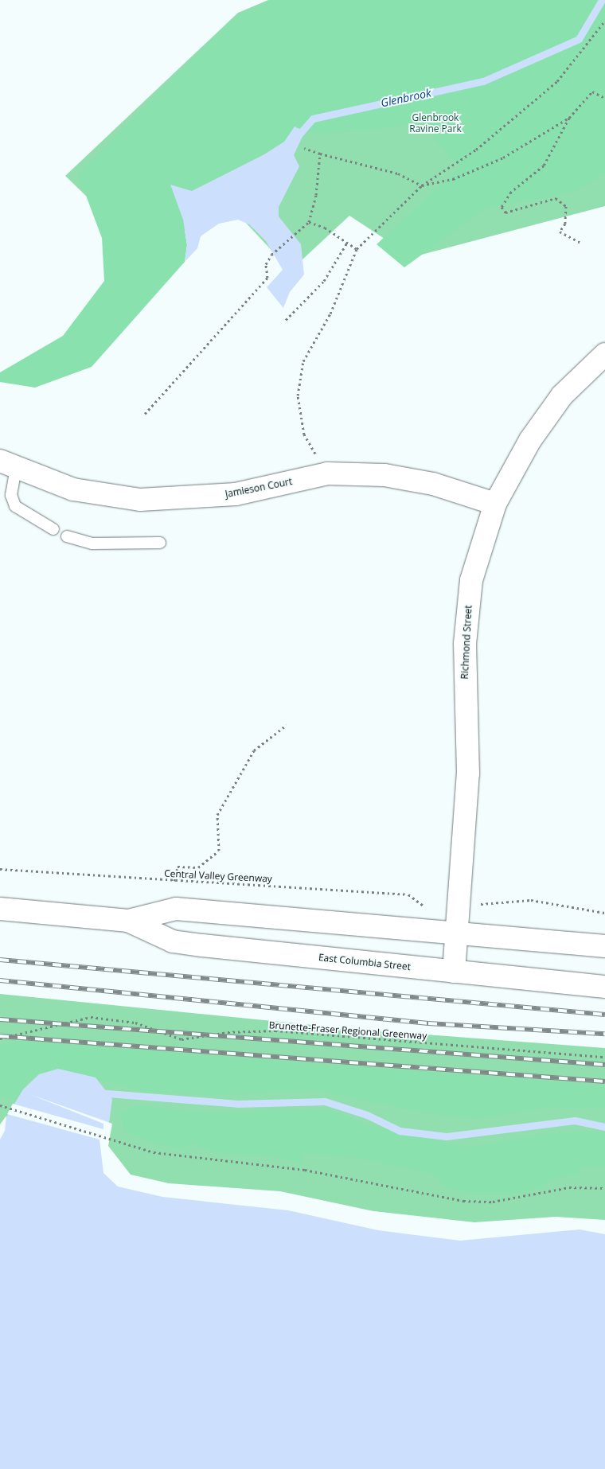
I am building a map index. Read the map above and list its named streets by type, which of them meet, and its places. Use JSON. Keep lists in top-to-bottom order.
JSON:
{
  "streets": {
    "street": ["Jamieson Court", "Richmond Street", "East Columbia Street"],
    "path": ["Central Valley Greenway", "Brunette-Fraser Regional Greenway"]
  },
  "crossings": [
    ["Jamieson Court", "Richmond Street"],
    ["Richmond Street", "East Columbia Street"]
  ],
  "water": ["Glenbrook"],
  "parks": ["Glenbrook Ravine Park"]
}
